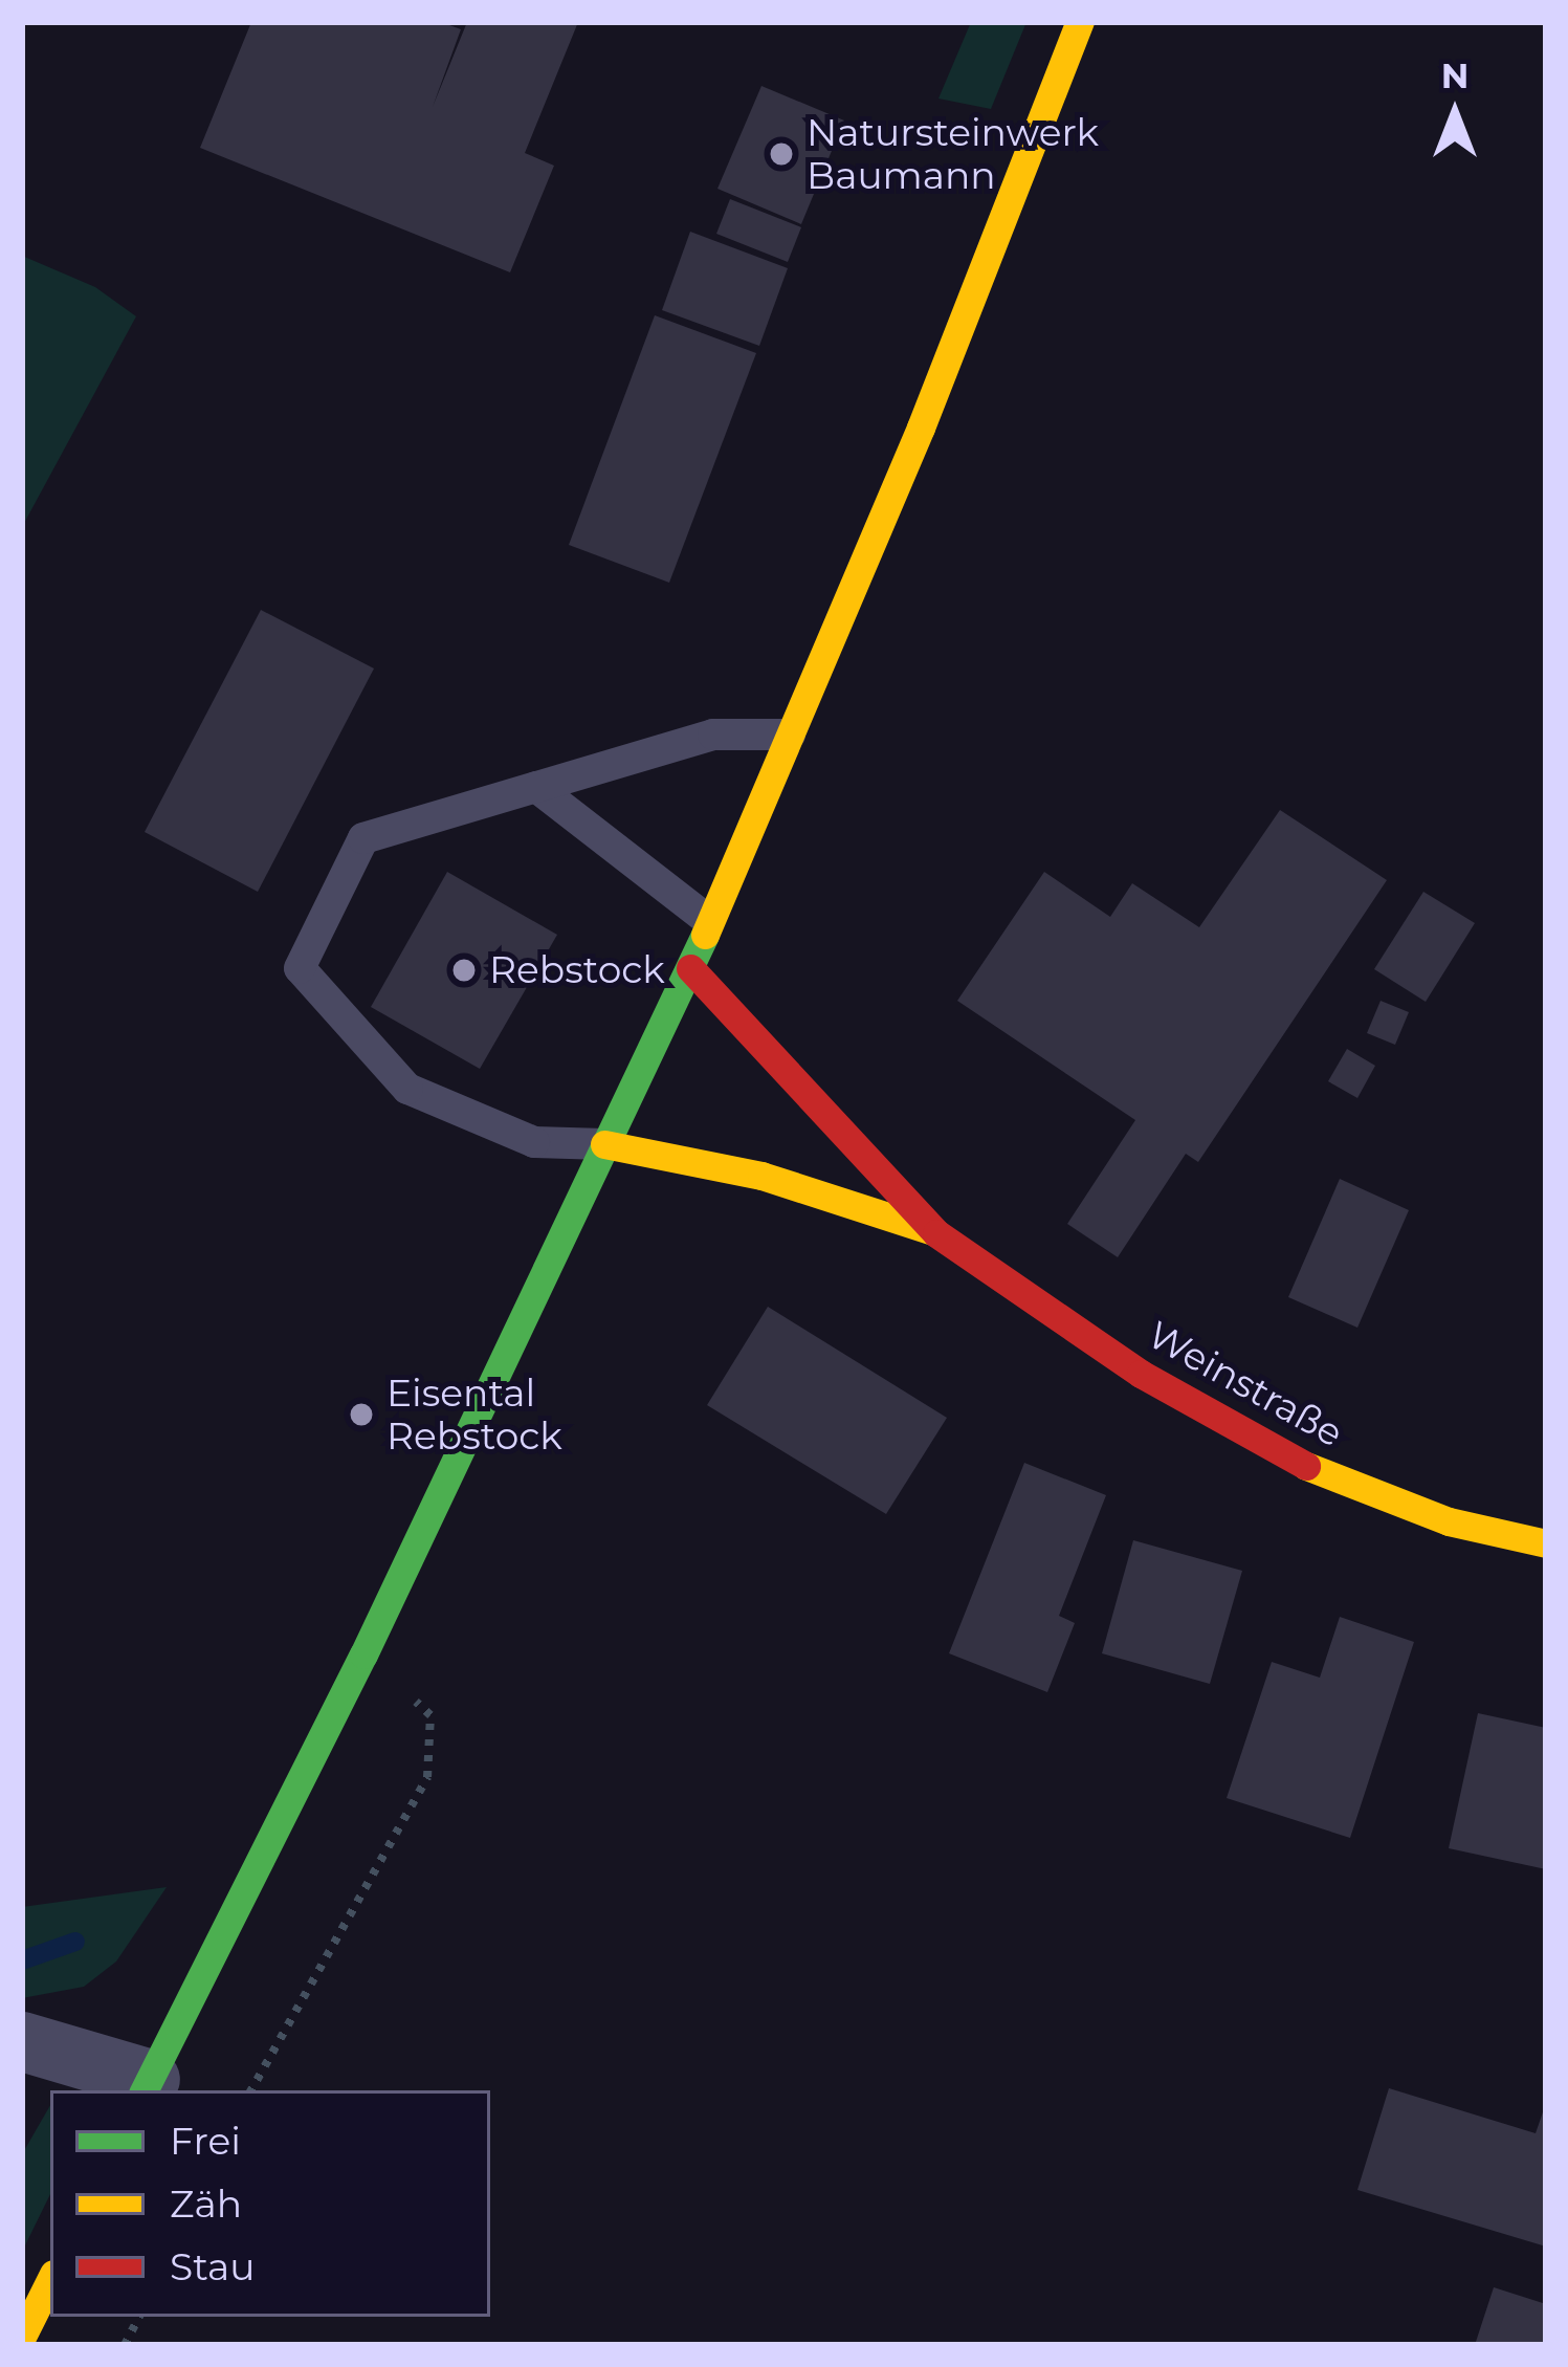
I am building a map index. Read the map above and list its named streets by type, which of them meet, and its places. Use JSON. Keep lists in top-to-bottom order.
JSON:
{
  "streets": {
    "main road": ["Weinstraße"]
  },
  "places": ["Natursteinwerk Baumann", "Rebstock", "Eisental Rebstock"],
  "legend": ["Frei", "Zäh", "Stau"],
  "north": "top"
}
